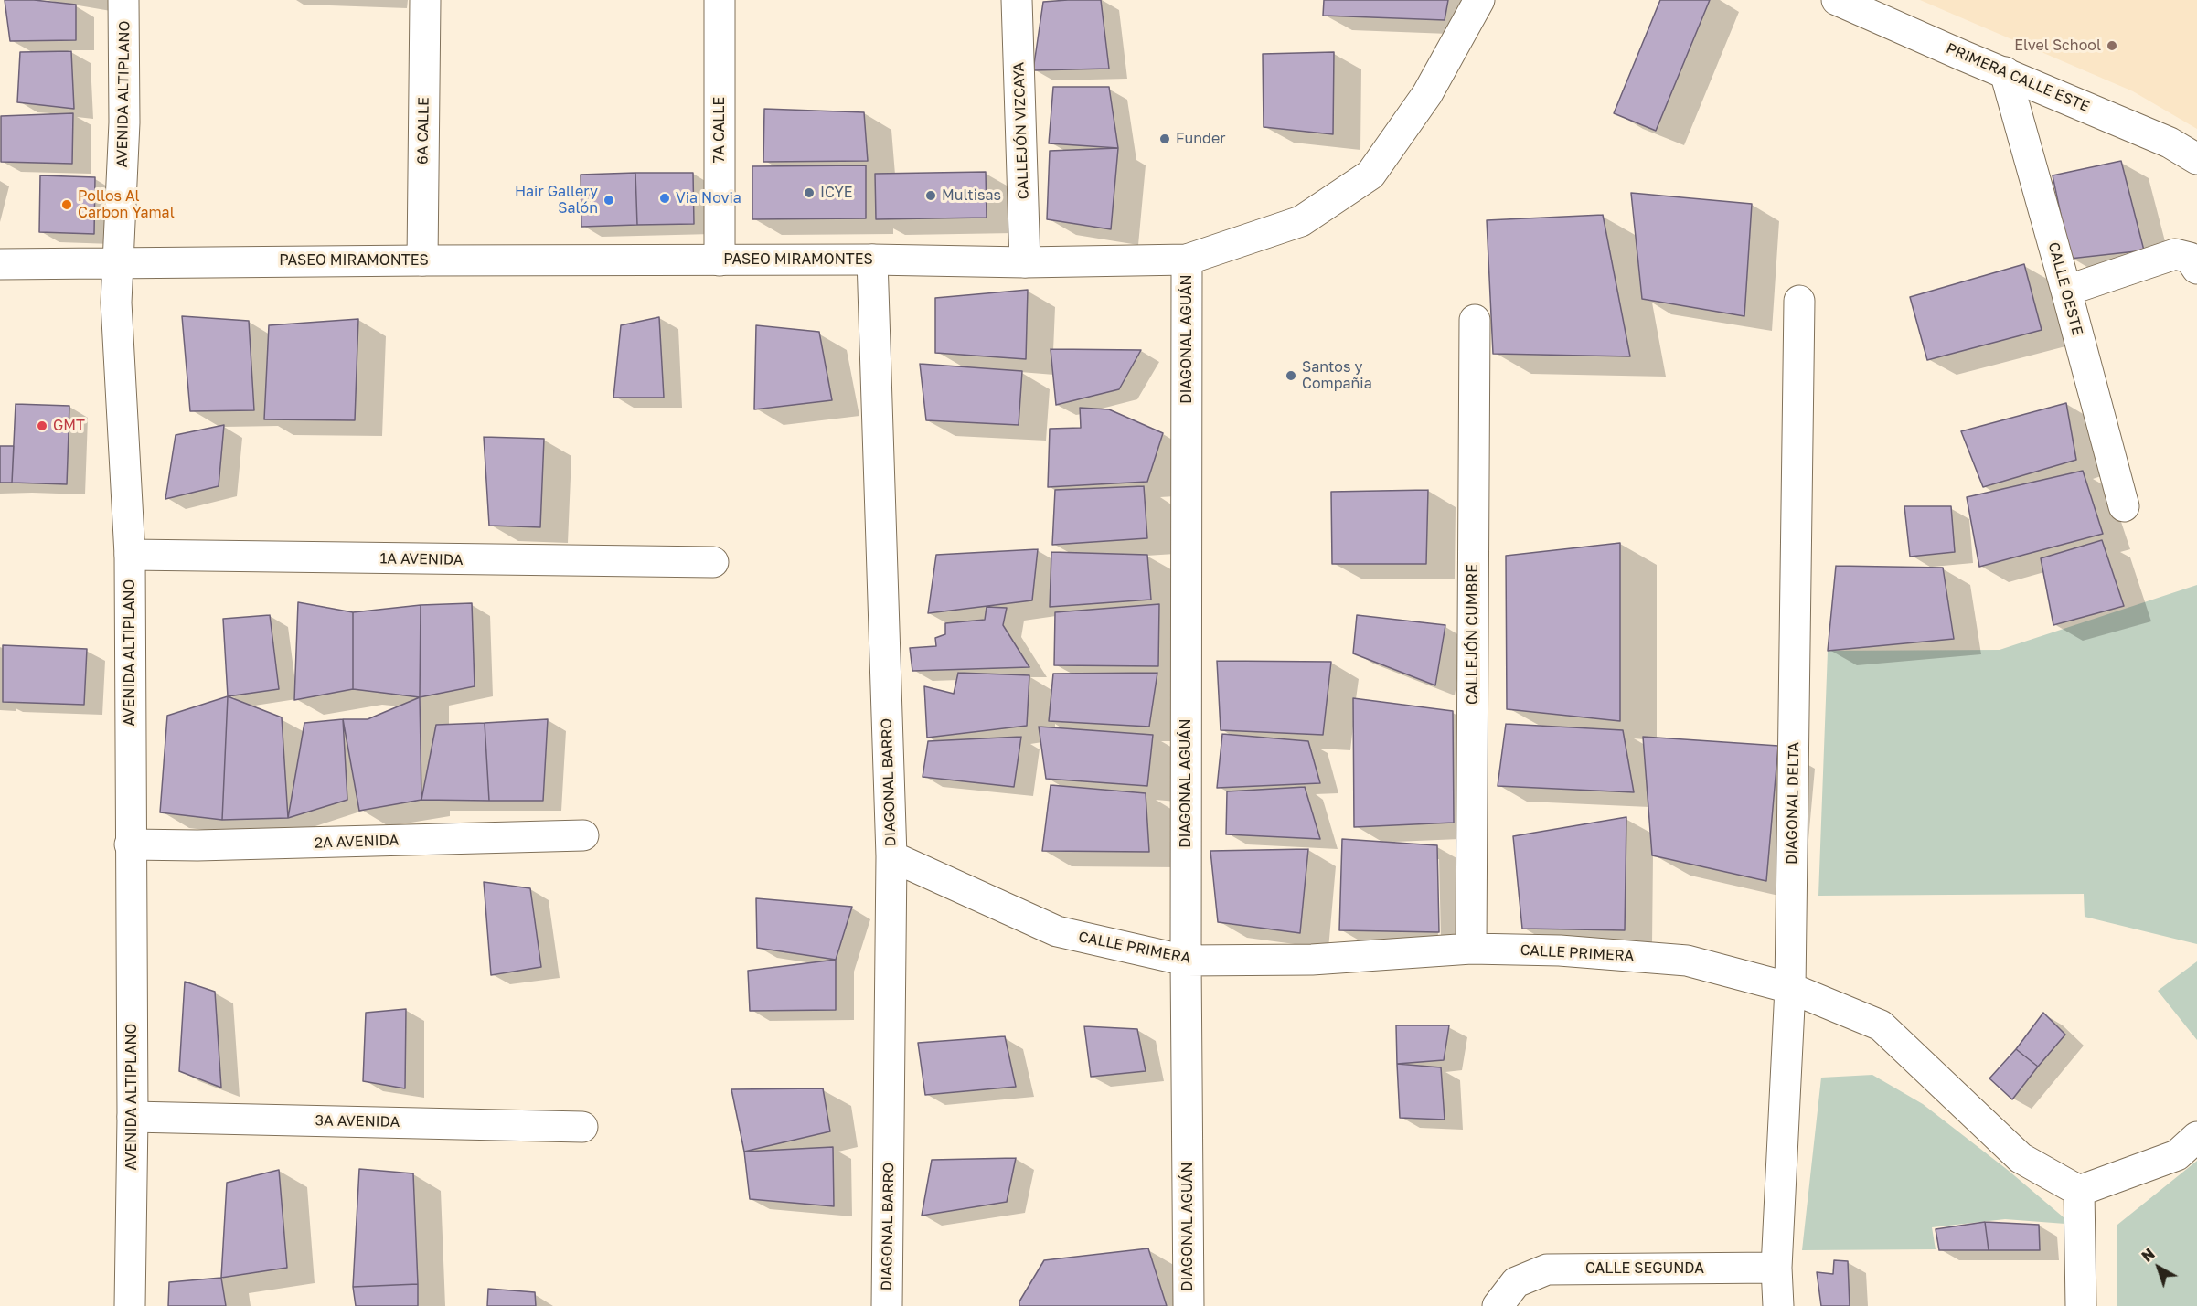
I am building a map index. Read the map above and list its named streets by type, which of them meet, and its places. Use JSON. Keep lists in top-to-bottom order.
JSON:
{
  "streets": {
    "street": [
      "PRIMERA CALLE ESTE",
      "AVENIDA ALTIPLANO",
      "7A CALLE",
      "6A CALLE",
      "CALLEJÓN VIZCAYA",
      "PASEO MIRAMONTES",
      "CALLE OESTE",
      "DIAGONAL AGUÁN",
      "1A AVENIDA",
      "CALLEJÓN CUMBRE",
      "DIAGONAL BARRO",
      "DIAGONAL DELTA",
      "2A AVENIDA",
      "CALLE PRIMERA",
      "3A AVENIDA",
      "CALLE SEGUNDA"
    ]
  },
  "crossings": [
    ["PRIMERA CALLE ESTE", "CALLE OESTE"],
    ["AVENIDA ALTIPLANO", "PASEO MIRAMONTES"],
    ["AVENIDA ALTIPLANO", "1A AVENIDA"],
    ["AVENIDA ALTIPLANO", "2A AVENIDA"],
    ["AVENIDA ALTIPLANO", "3A AVENIDA"],
    ["7A CALLE", "PASEO MIRAMONTES"],
    ["6A CALLE", "PASEO MIRAMONTES"],
    ["CALLEJÓN VIZCAYA", "PASEO MIRAMONTES"],
    ["PASEO MIRAMONTES", "DIAGONAL AGUÁN"],
    ["PASEO MIRAMONTES", "DIAGONAL BARRO"],
    ["DIAGONAL AGUÁN", "CALLE PRIMERA"],
    ["CALLEJÓN CUMBRE", "CALLE PRIMERA"],
    ["DIAGONAL BARRO", "CALLE PRIMERA"],
    ["DIAGONAL DELTA", "CALLE PRIMERA"],
    ["DIAGONAL DELTA", "CALLE SEGUNDA"]
  ],
  "places": [
    "Elvel School",
    "Funder",
    "ICYE",
    "Multisas",
    "Via Novia",
    "Hair Gallery Salón",
    "Pollos Al Carbon Yamal",
    "Santos y Compañia",
    "GMT"
  ],
  "north": "top left"
}
